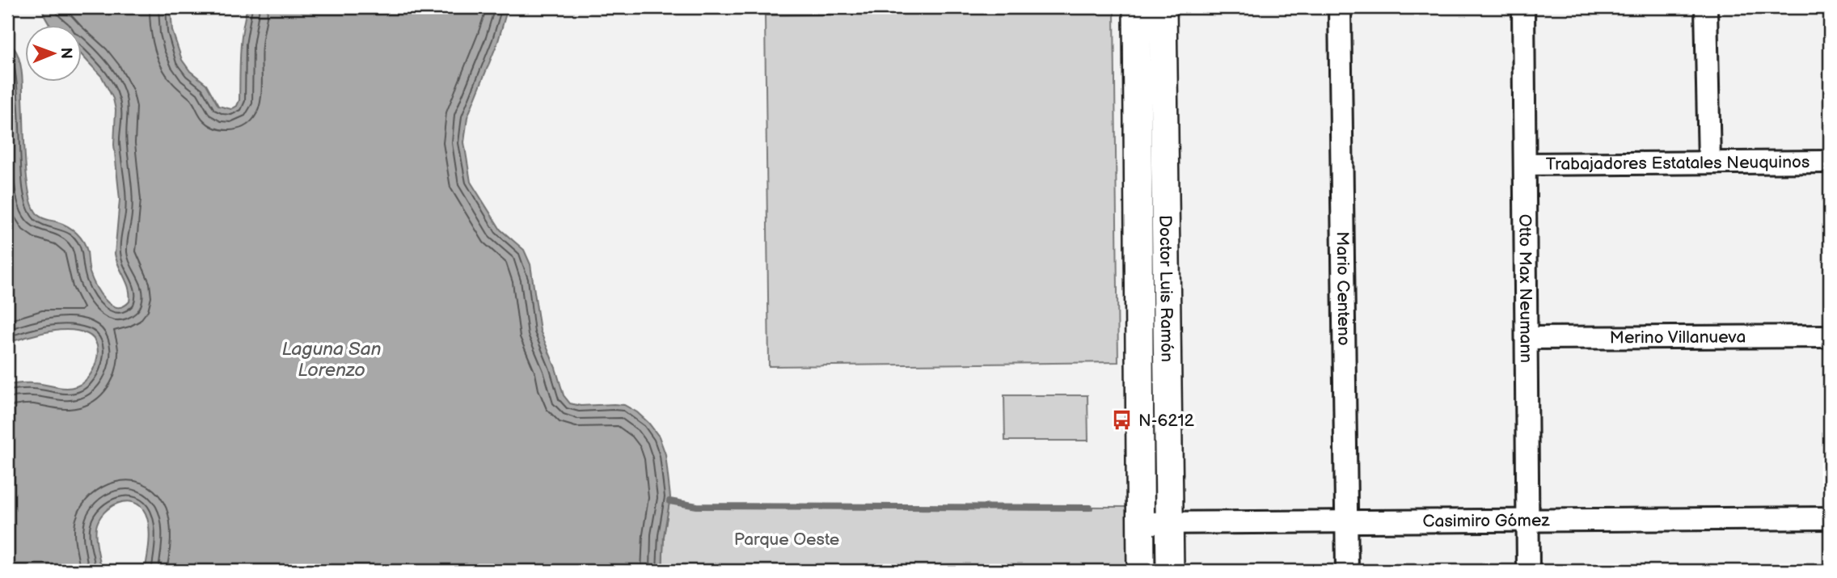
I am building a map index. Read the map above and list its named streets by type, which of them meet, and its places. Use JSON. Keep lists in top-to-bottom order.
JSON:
{
  "streets": {
    "main road": ["Doctor Luis Ramón"],
    "street": [
      "Trabajadores Estatales Neuquinos",
      "Otto Max Neumann",
      "Mario Centeno",
      "Merino Villanueva",
      "Casimiro Gómez"
    ]
  },
  "crossings": [
    ["Trabajadores Estatales Neuquinos", "Otto Max Neumann"],
    ["Doctor Luis Ramón", "Casimiro Gómez"],
    ["Otto Max Neumann", "Merino Villanueva"],
    ["Otto Max Neumann", "Casimiro Gómez"],
    ["Mario Centeno", "Casimiro Gómez"]
  ],
  "water": ["Laguna San Lorenzo"],
  "parks": ["Parque Oeste"],
  "places": {
    "bus stop": ["N-6212"]
  },
  "north": "right"
}
